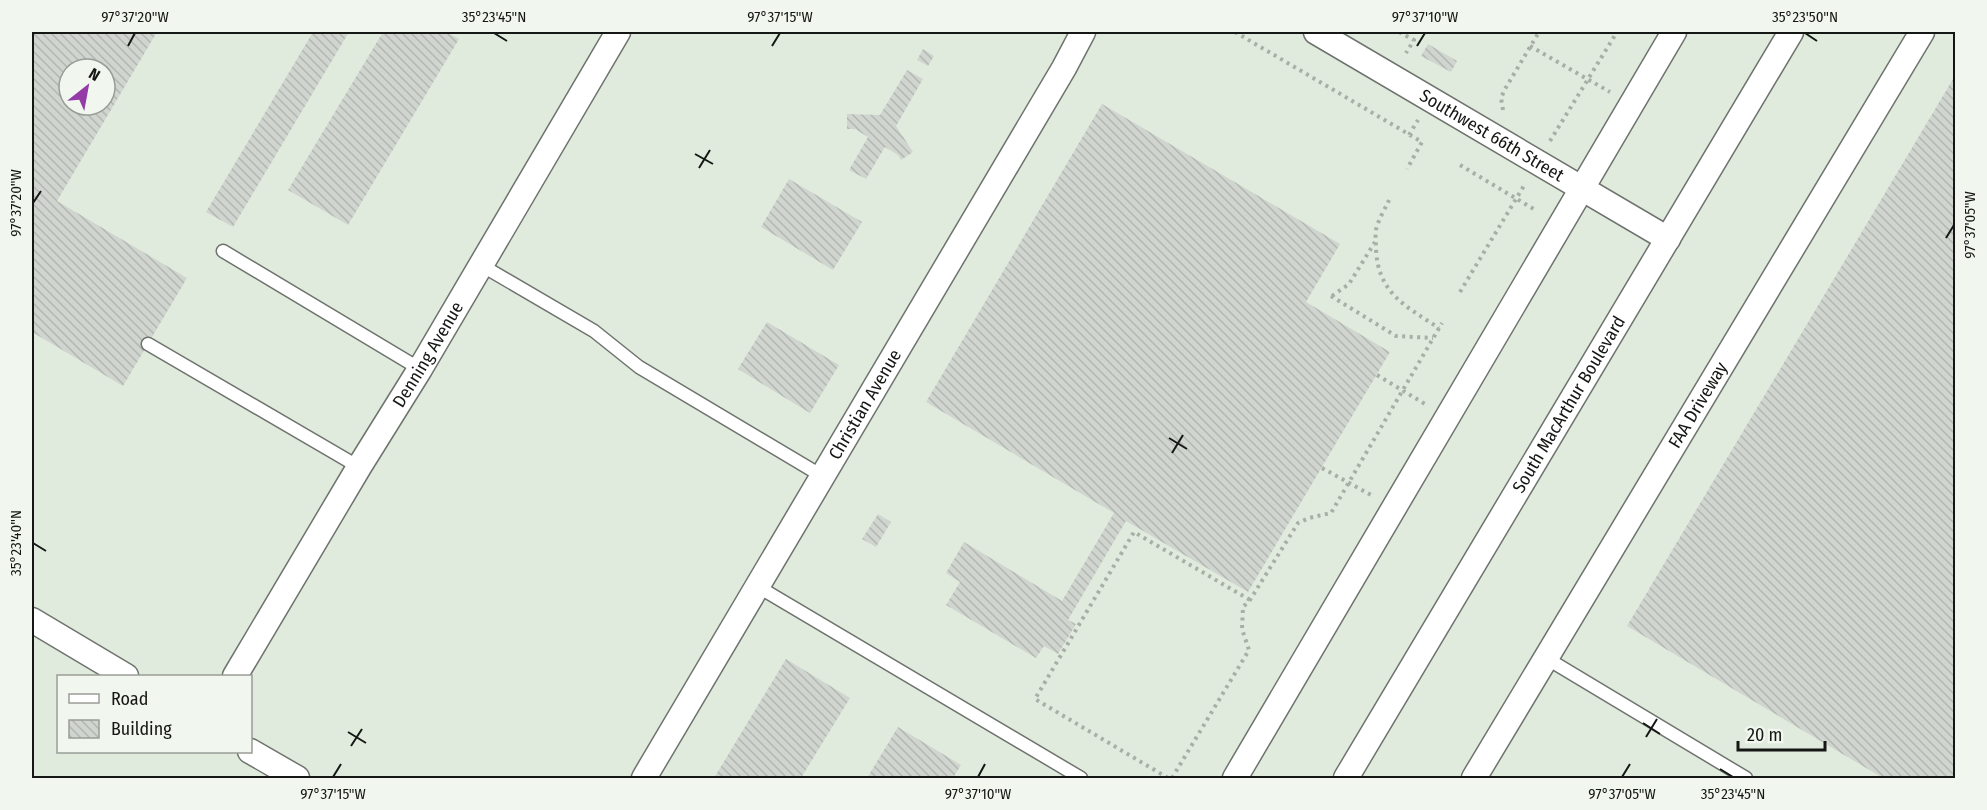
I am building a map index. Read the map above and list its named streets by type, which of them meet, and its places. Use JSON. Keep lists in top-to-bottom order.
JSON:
{
  "streets": {
    "street": [
      "Southwest 66th Street",
      "Denning Avenue",
      "Christian Avenue",
      "South MacArthur Boulevard",
      "FAA Driveway"
    ]
  },
  "crossings": [
    ["Southwest 66th Street", "South MacArthur Boulevard"]
  ],
  "legend": ["Road", "Building"],
  "scale_bar": "20 m",
  "north": "top right",
  "coordinates": [
    "97°37'20\"W",
    "35°23'45\"N",
    "97°37'15\"W",
    "97°37'10\"W",
    "35°23'50\"N",
    "97°37'05\"W",
    "35°23'40\"N"
  ]
}
